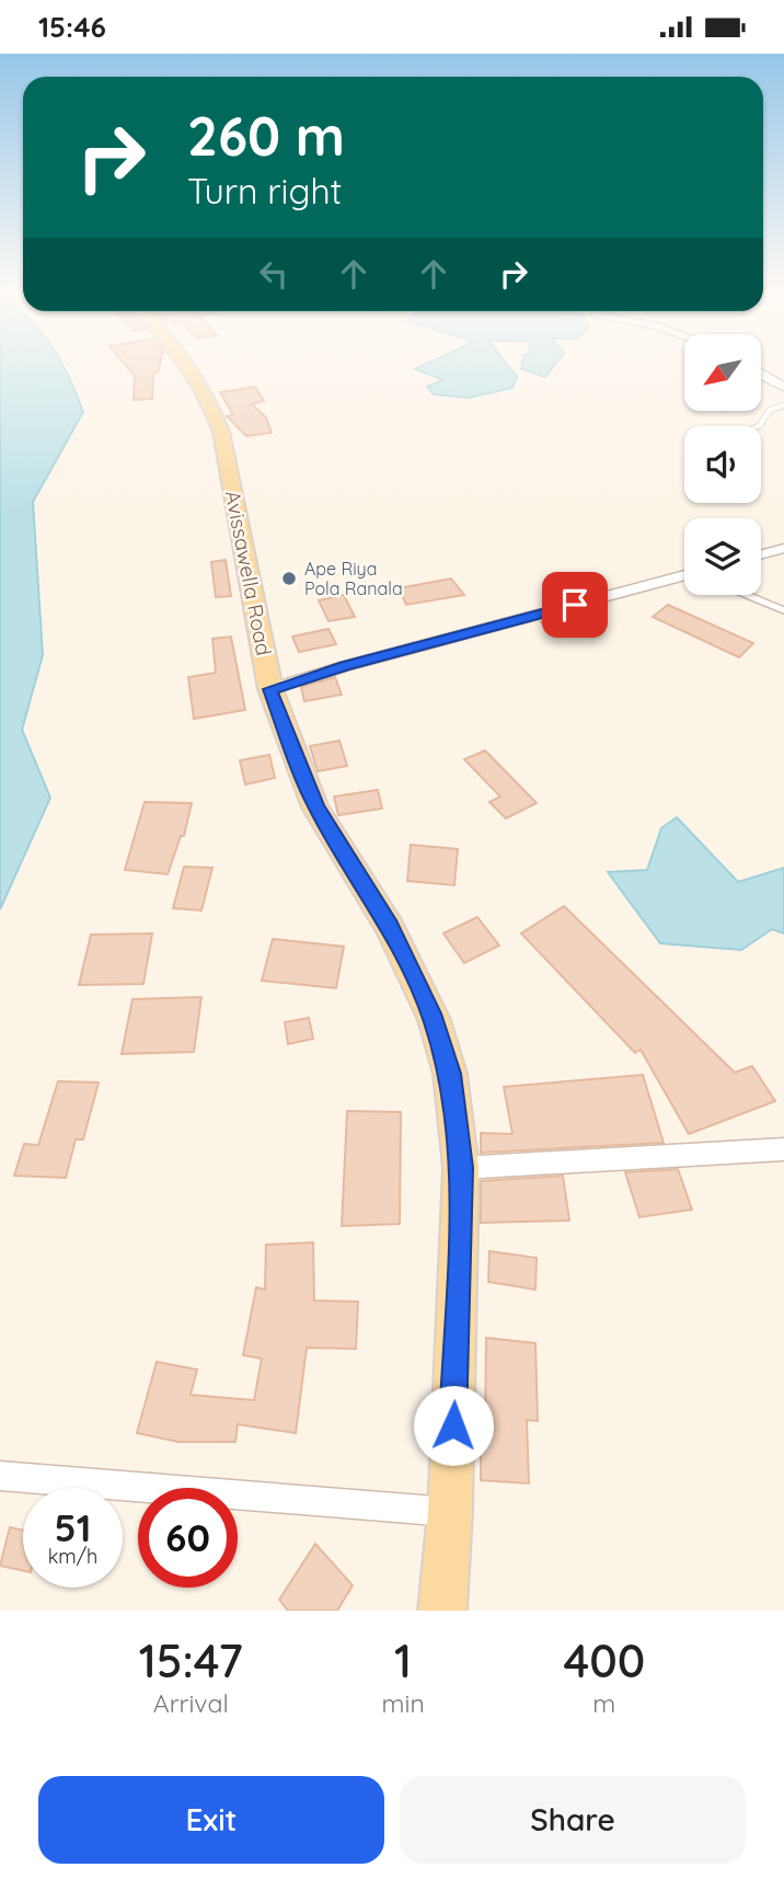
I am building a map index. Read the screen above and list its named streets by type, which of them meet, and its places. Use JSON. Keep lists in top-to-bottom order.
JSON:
{
  "streets": {
    "main road": ["Avissawella Road"]
  },
  "places": ["Ape Riya Pola Ranala"],
  "north": "bottom left",
  "page": {
    "status": "15:46",
    "turn": ["260 m", "Turn right"],
    "speed": "51 km/h",
    "limit": "60",
    "eta": [
      "15:47",
      "Arrival",
      "1",
      "min",
      "400",
      "m"
    ],
    "buttons": ["Exit", "Share"]
  }
}
